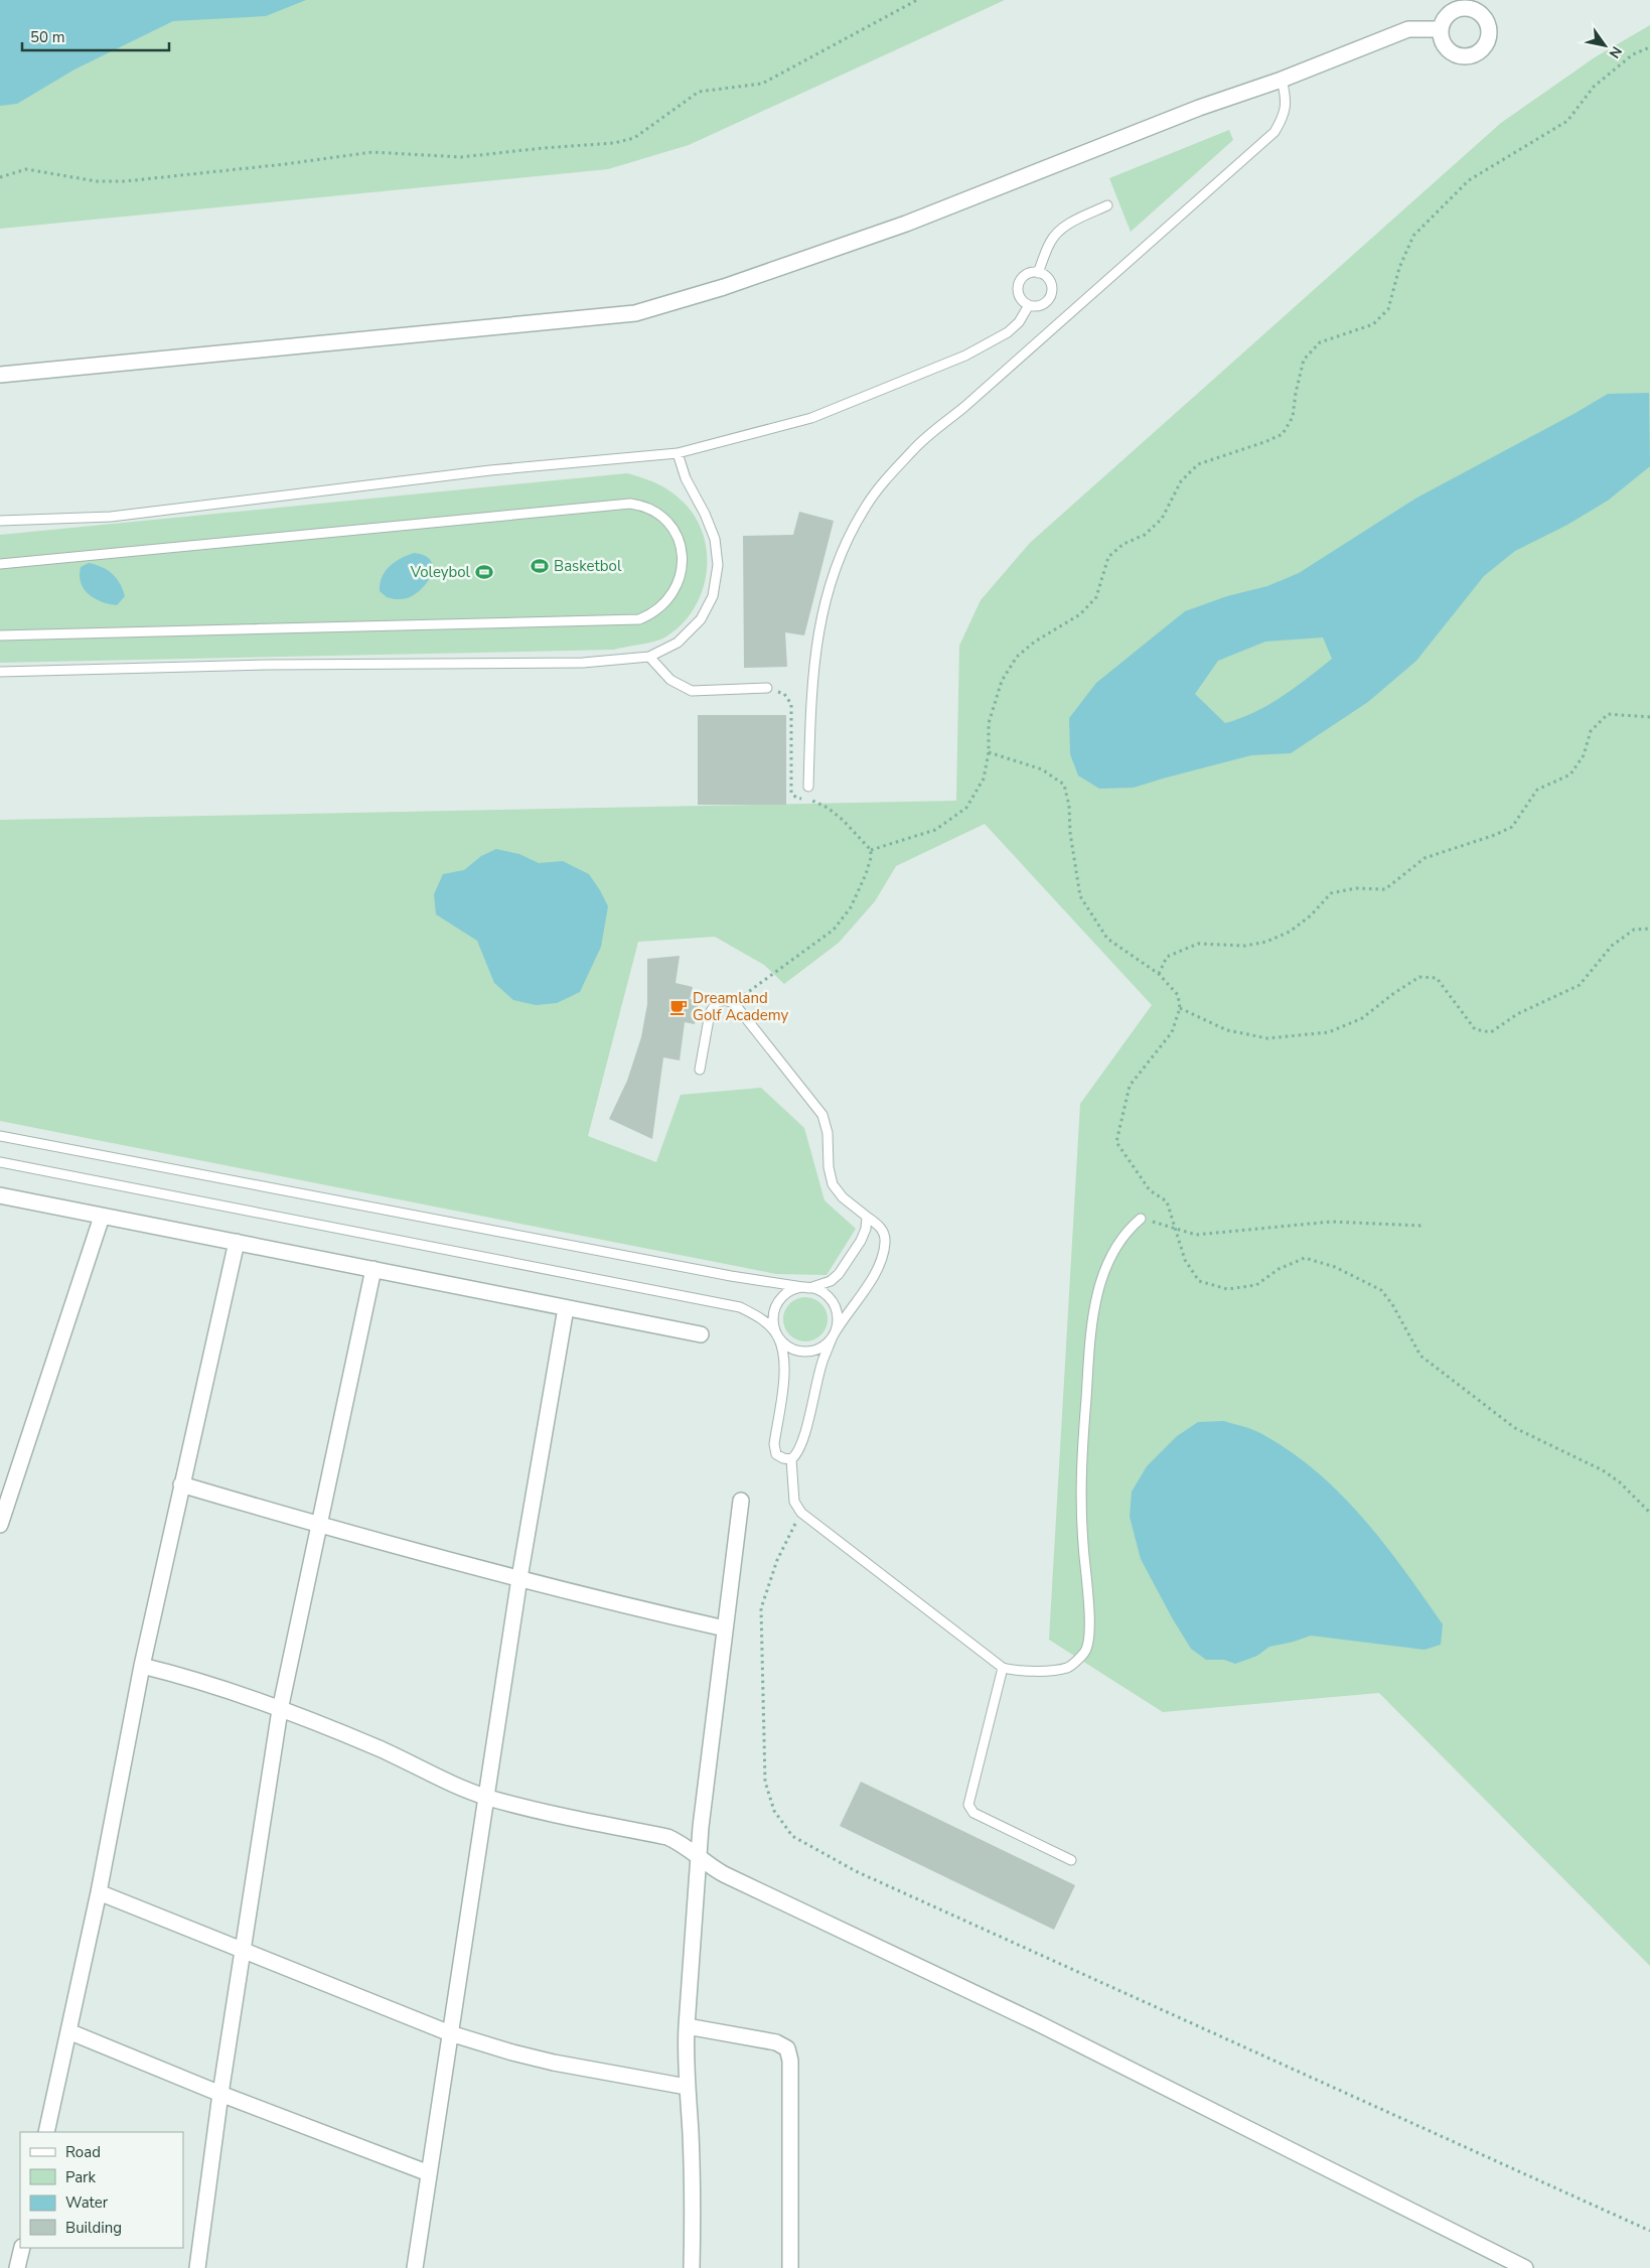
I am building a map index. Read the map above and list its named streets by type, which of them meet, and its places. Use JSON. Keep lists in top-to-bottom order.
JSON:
{
  "places": {
    "sports": ["Basketbol", "Voleybol"],
    "cafe": ["Dreamland Golf Academy"]
  },
  "legend": [
    "Road",
    "Park",
    "Water",
    "Building"
  ],
  "scale_bar": "50 m",
  "north": "bottom right"
}
